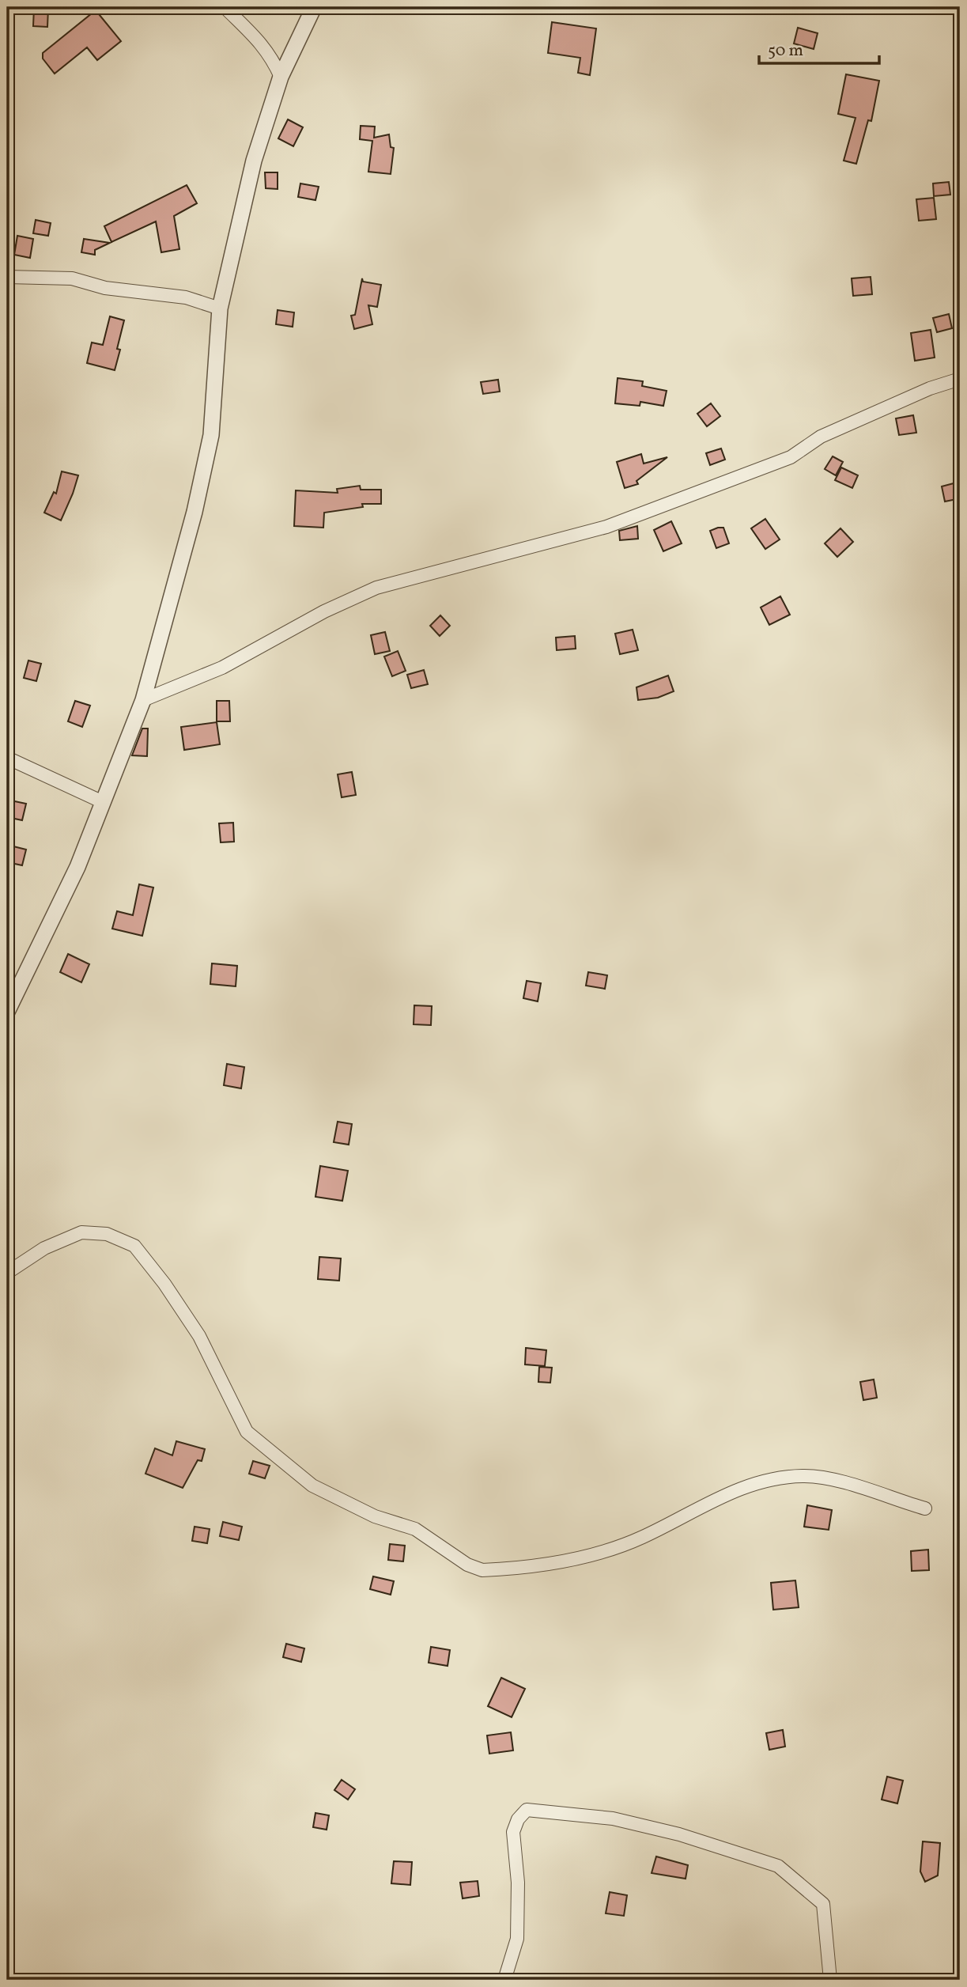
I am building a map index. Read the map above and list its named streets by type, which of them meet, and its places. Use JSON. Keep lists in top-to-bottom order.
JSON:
{
  "scale_bar": "50 m"
}
